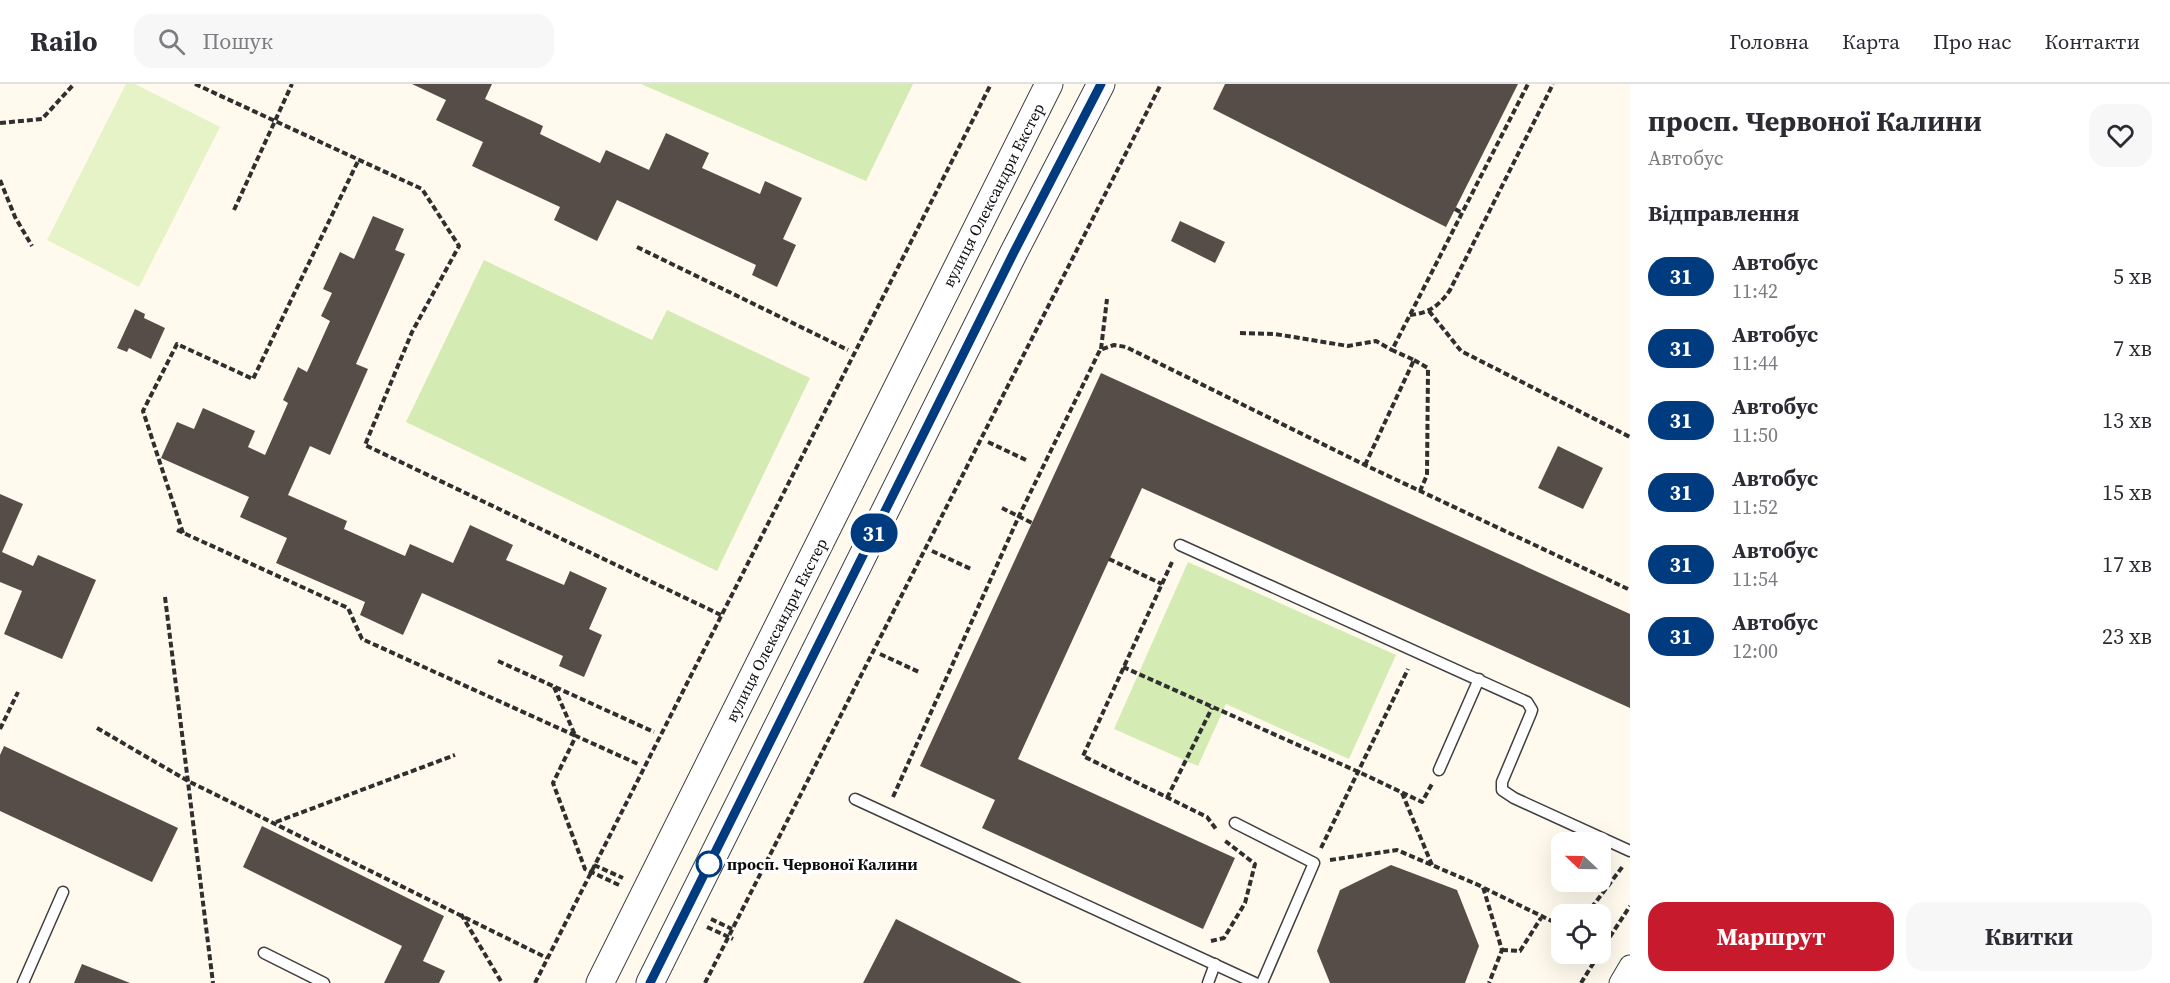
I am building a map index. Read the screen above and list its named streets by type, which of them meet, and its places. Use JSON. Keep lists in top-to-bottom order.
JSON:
{
  "streets": {
    "street": ["вулиця Олександри Екстер"]
  },
  "places": ["просп. Червоної Калини"],
  "lines": ["bus line 31"],
  "north": "left",
  "page": {
    "header": "Railo",
    "search": "Пошук",
    "nav": [
      "Головна",
      "Карта",
      "Про нас",
      "Контакти"
    ],
    "on_map": "31",
    "heading": [
      ["просп. Червоної Калини", "Автобус"],
      "Відправлення"
    ],
    "list": [
      {
        "mark": "31",
        "name": "Автобус",
        "note": "11:42",
        "value": "5 хв"
      },
      {
        "mark": "31",
        "name": "Автобус",
        "note": "11:44",
        "value": "7 хв"
      },
      {
        "mark": "31",
        "name": "Автобус",
        "note": "11:50",
        "value": "13 хв"
      },
      {
        "mark": "31",
        "name": "Автобус",
        "note": "11:52",
        "value": "15 хв"
      },
      {
        "mark": "31",
        "name": "Автобус",
        "note": "11:54",
        "value": "17 хв"
      },
      {
        "mark": "31",
        "name": "Автобус",
        "note": "12:00",
        "value": "23 хв"
      }
    ],
    "buttons": ["Маршрут", "Квитки"]
  }
}
